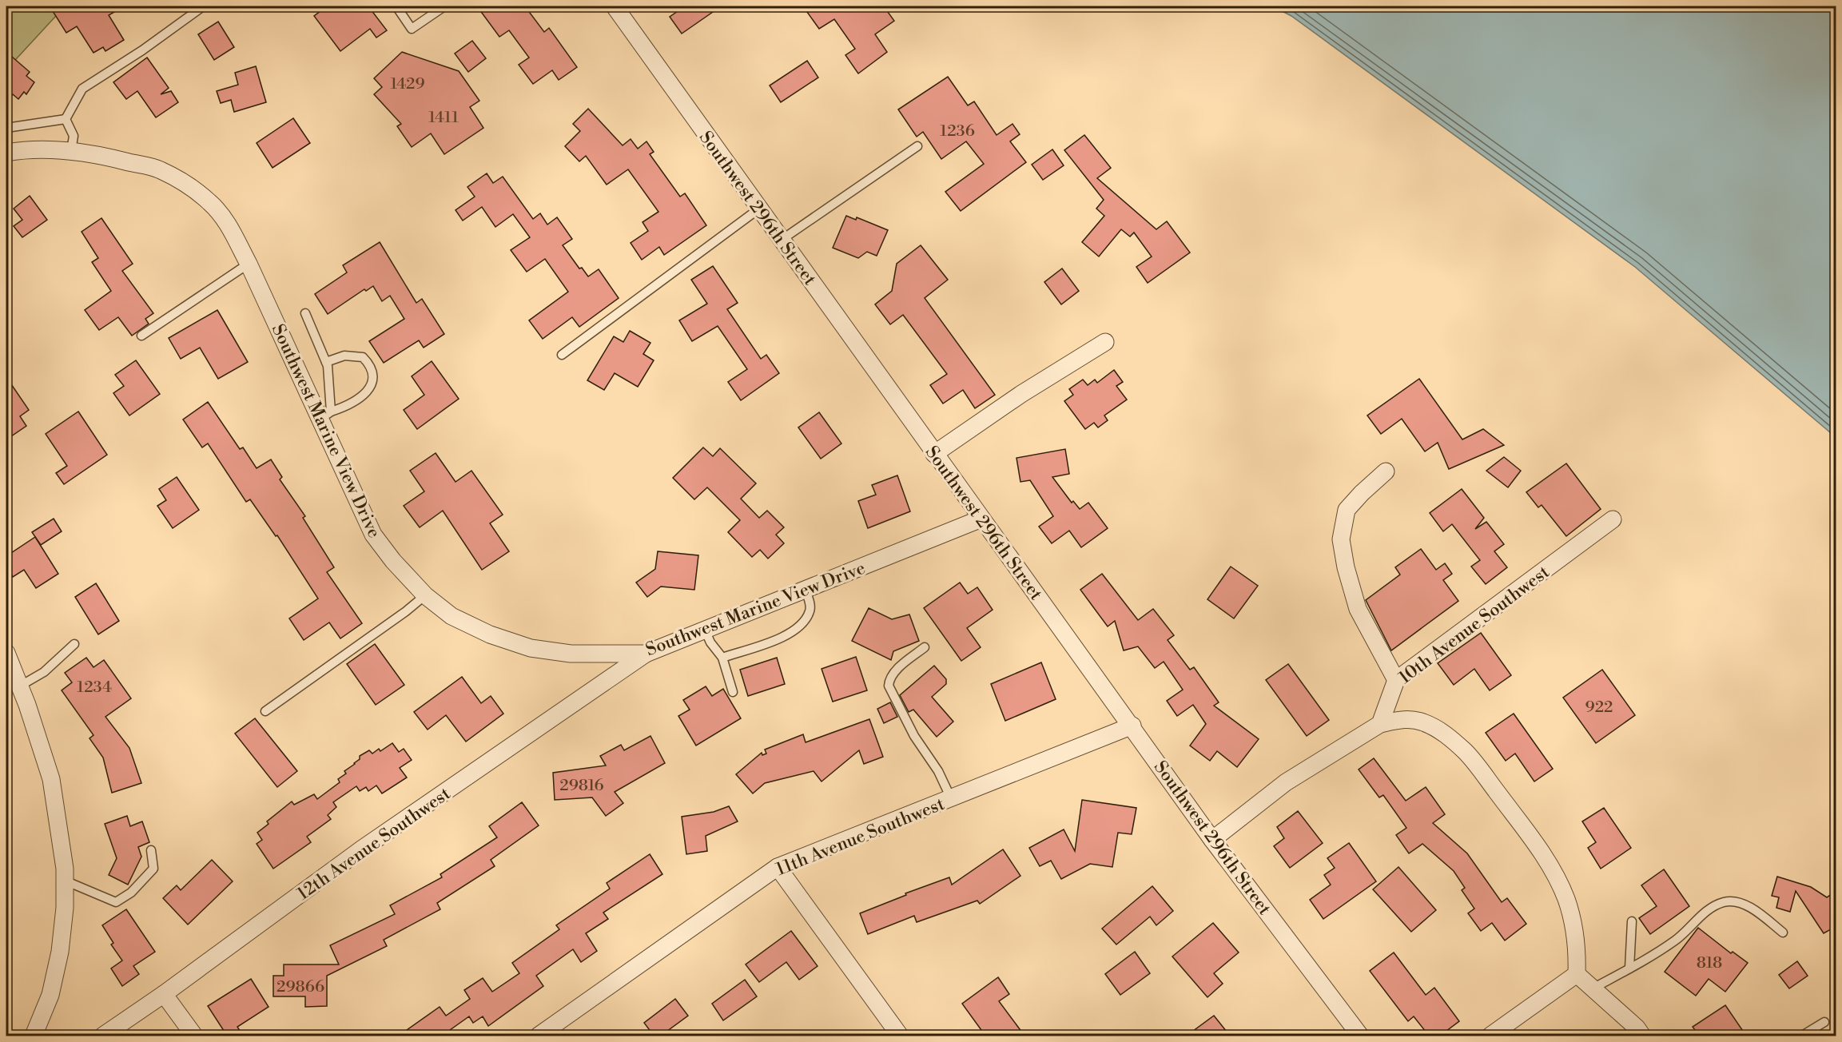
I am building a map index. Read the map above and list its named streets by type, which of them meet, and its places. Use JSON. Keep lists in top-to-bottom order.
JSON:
{
  "streets": {
    "street": [
      "Southwest 296th Street",
      "Southwest Marine View Drive",
      "10th Avenue Southwest",
      "11th Avenue Southwest",
      "12th Avenue Southwest"
    ]
  },
  "crossings": [
    ["Southwest 296th Street", "Southwest Marine View Drive"],
    ["Southwest 296th Street", "11th Avenue Southwest"],
    ["Southwest Marine View Drive", "12th Avenue Southwest"]
  ],
  "house_numbers": [
    "1429",
    "1411",
    "1236",
    "1234",
    "922",
    "29816",
    "818",
    "29866"
  ]
}
